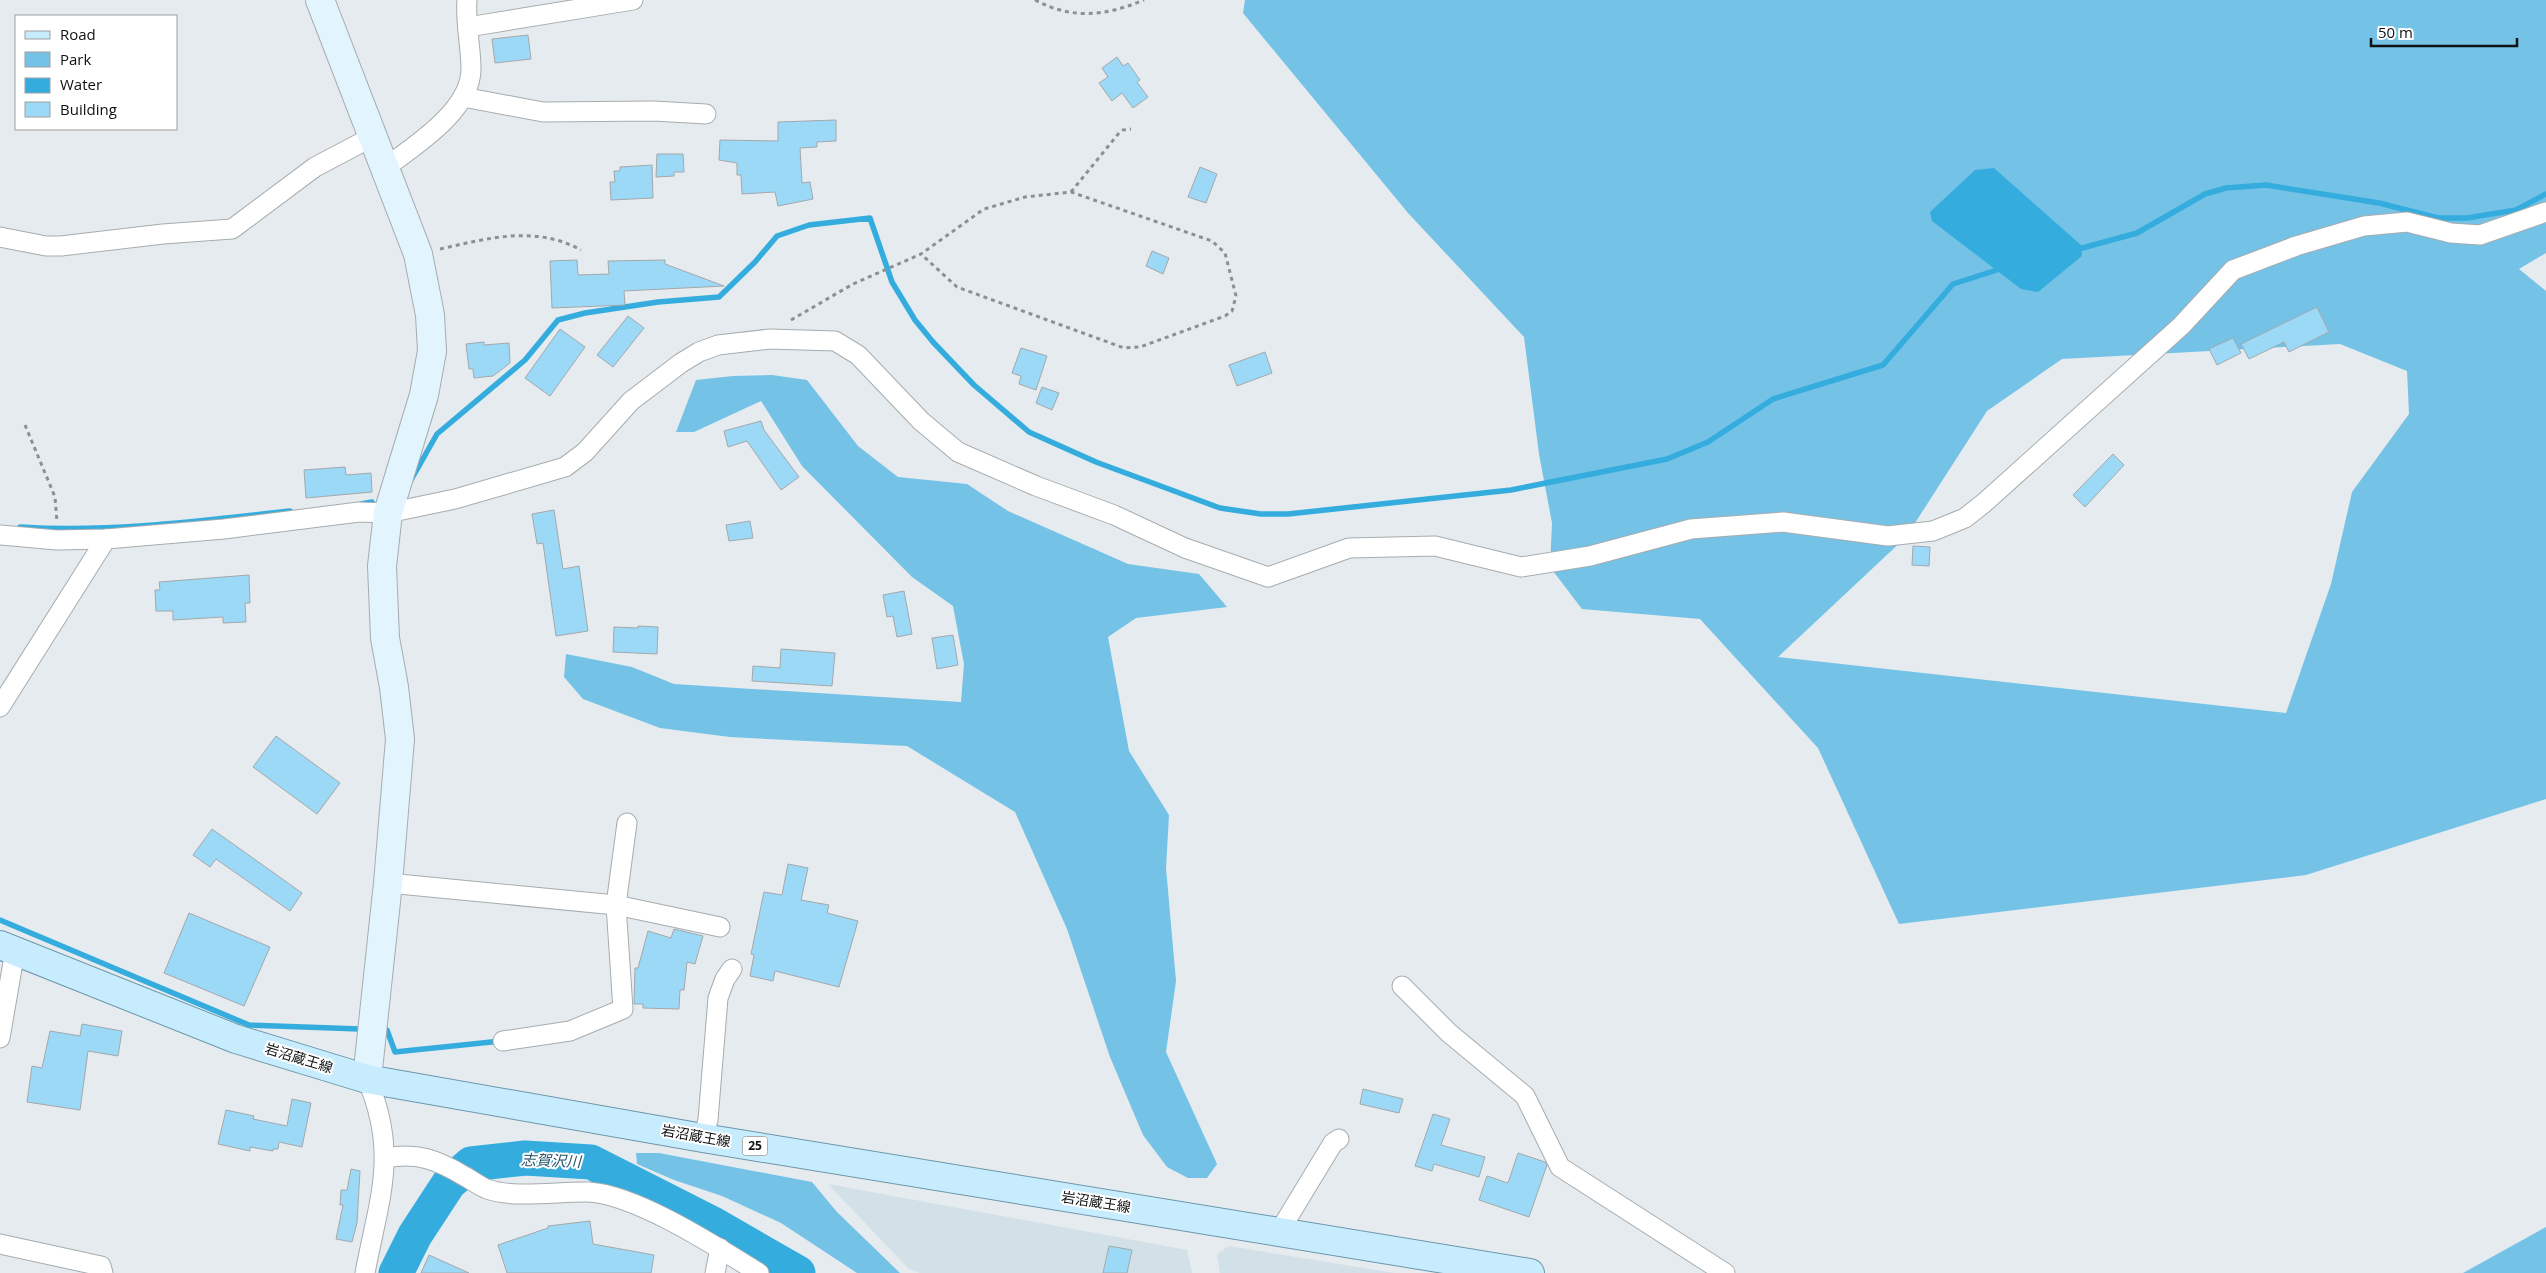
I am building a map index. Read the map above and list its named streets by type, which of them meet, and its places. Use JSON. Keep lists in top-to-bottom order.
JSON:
{
  "streets": {
    "main road": ["岩沼蔵王線", "25"]
  },
  "water": ["志賀沢川"],
  "legend": [
    "Road",
    "Park",
    "Water",
    "Building"
  ],
  "scale_bar": "50 m"
}
